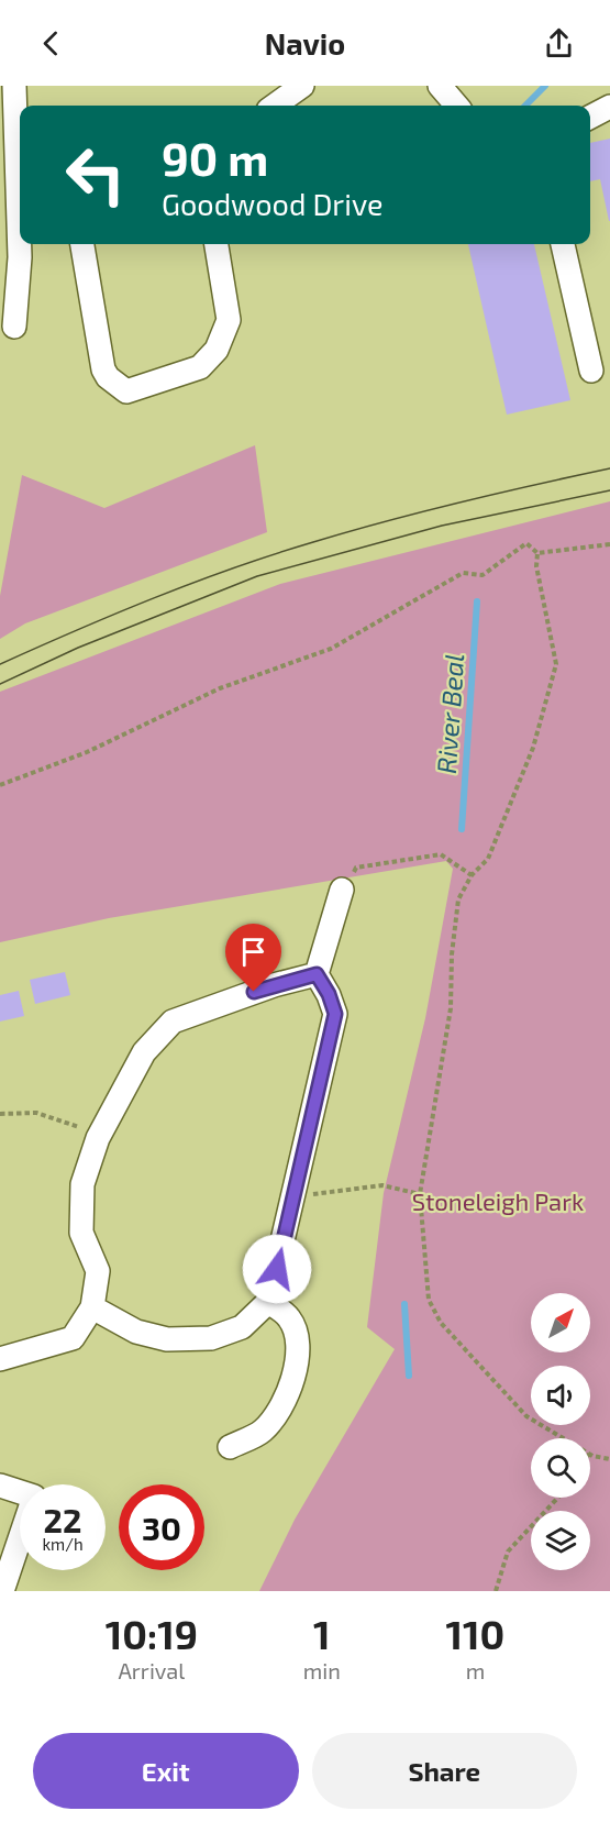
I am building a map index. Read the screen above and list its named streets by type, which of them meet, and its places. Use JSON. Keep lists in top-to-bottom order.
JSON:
{
  "water": ["River Beal"],
  "parks": ["Stoneleigh Park"],
  "north": "top right",
  "page": {
    "header": "Navio",
    "turn": ["90 m", "Goodwood Drive"],
    "speed": "22 km/h",
    "limit": "30",
    "eta": [
      "10:19",
      "Arrival",
      "1",
      "min",
      "110",
      "m"
    ],
    "buttons": ["Exit", "Share"]
  }
}
